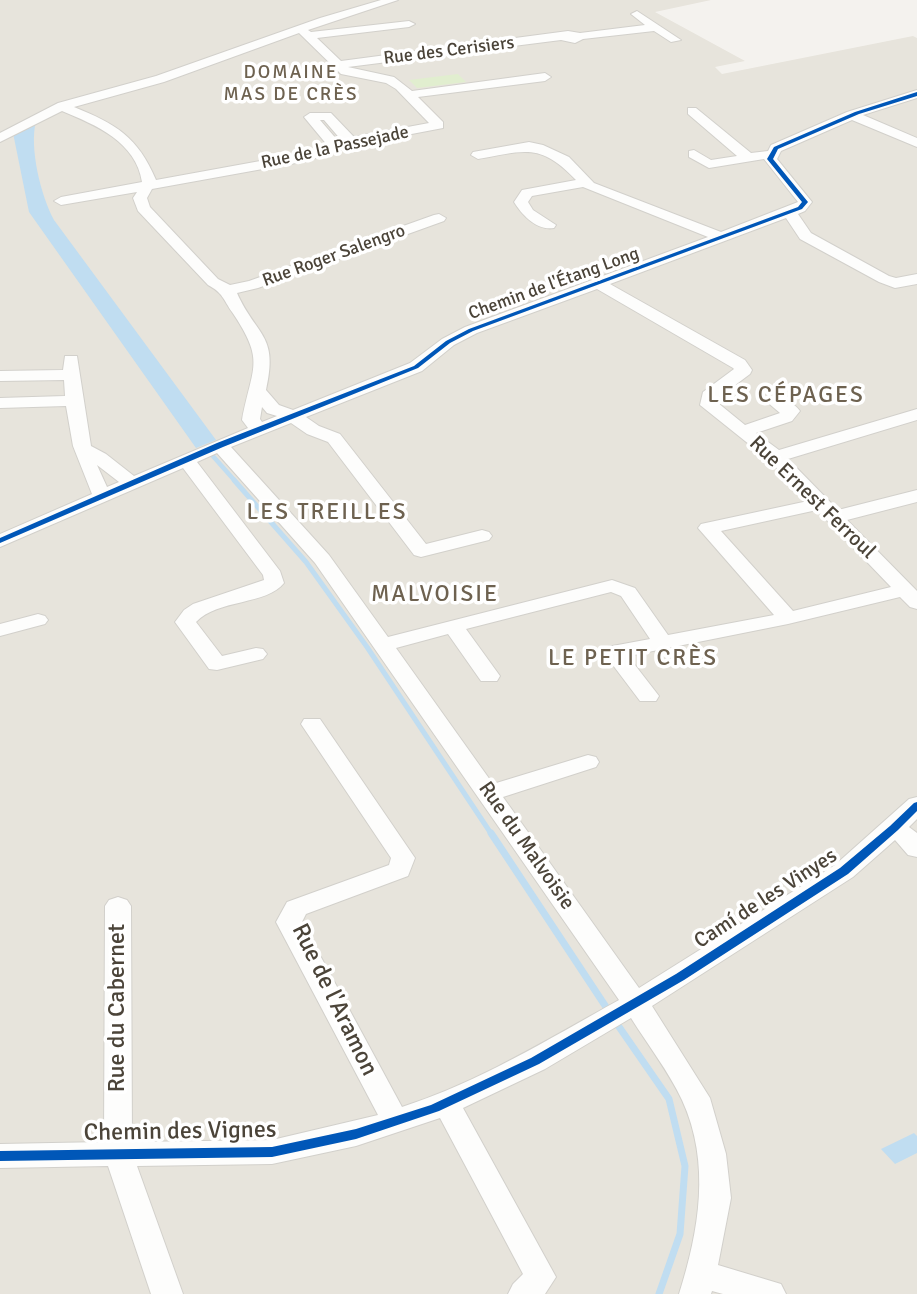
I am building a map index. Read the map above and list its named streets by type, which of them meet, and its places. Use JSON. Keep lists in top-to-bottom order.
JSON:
{
  "streets": {
    "street": [
      "Rue des Cerisiers",
      "Rue de la Passejade",
      "Rue Roger Salengro",
      "Chemin de l'Étang Long",
      "Rue Ernest Ferroul",
      "Rue du Malvoisie",
      "Camí de les Vinyes",
      "Rue de l'Aramon",
      "Rue du Cabernet",
      "Chemin des Vignes"
    ]
  },
  "crossings": [
    ["Rue des Cerisiers", "Rue de la Passejade"],
    ["Chemin de l'Étang Long", "Rue Ernest Ferroul"],
    ["Chemin de l'Étang Long", "Rue du Malvoisie"],
    ["Rue du Malvoisie", "Camí de les Vinyes"],
    ["Rue du Malvoisie", "Chemin des Vignes"],
    ["Camí de les Vinyes", "Chemin des Vignes"],
    ["Rue de l'Aramon", "Chemin des Vignes"],
    ["Rue du Cabernet", "Chemin des Vignes"]
  ],
  "districts": [
    "DOMAINE MAS DE CRÈS",
    "LES CÉPAGES",
    "LES TREILLES",
    "MALVOISIE",
    "LE PETIT CRÈS"
  ]
}
